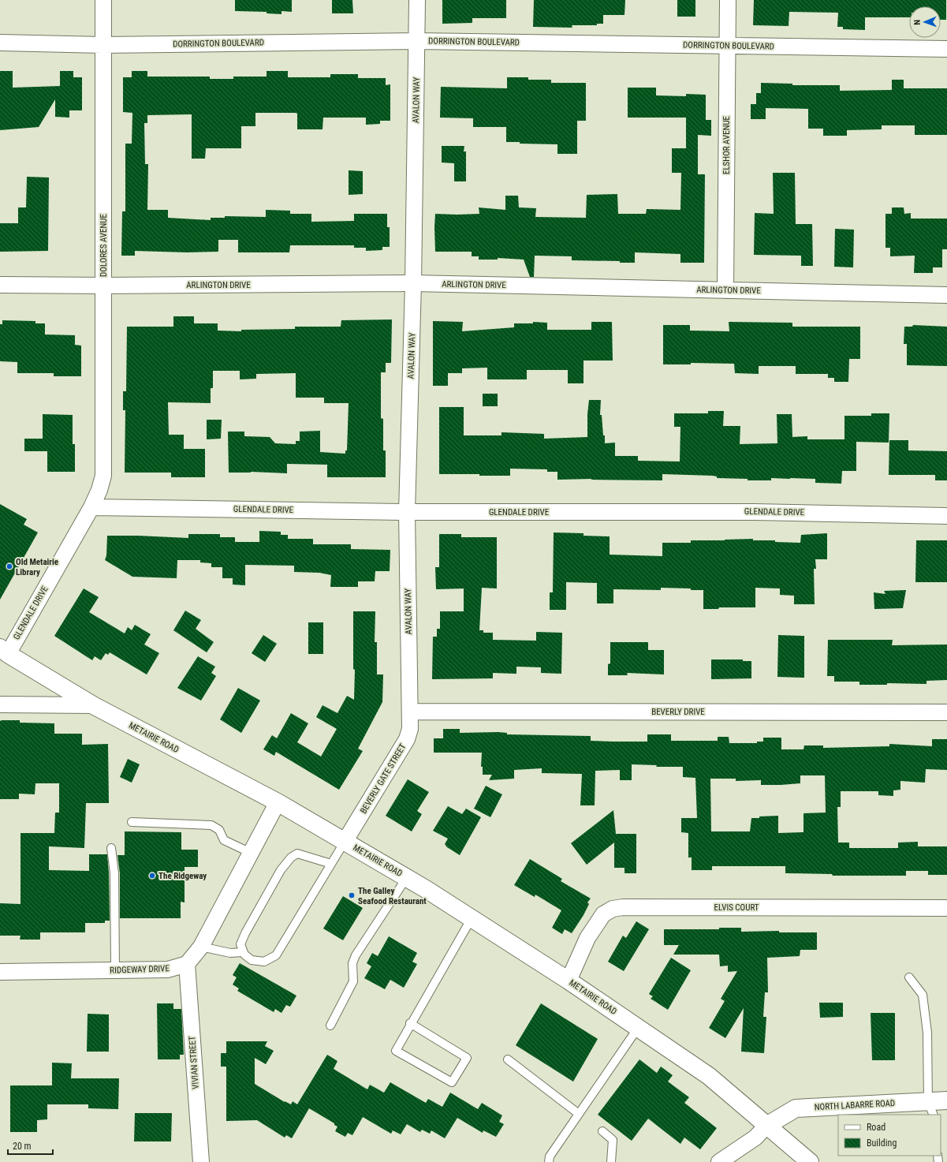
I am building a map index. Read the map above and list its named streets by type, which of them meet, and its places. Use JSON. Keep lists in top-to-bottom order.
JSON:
{
  "streets": {
    "main road": ["METAIRIE ROAD", "NORTH LABARRE ROAD"],
    "street": [
      "DORRINGTON BOULEVARD",
      "AVALON WAY",
      "ELSHOR AVENUE",
      "DOLORES AVENUE",
      "ARLINGTON DRIVE",
      "GLENDALE DRIVE",
      "BEVERLY DRIVE",
      "BEVERLY GATE STREET",
      "ELVIS COURT",
      "RIDGEWAY DRIVE",
      "VIVIAN STREET"
    ]
  },
  "crossings": [
    ["DORRINGTON BOULEVARD", "AVALON WAY"],
    ["DORRINGTON BOULEVARD", "ELSHOR AVENUE"],
    ["DORRINGTON BOULEVARD", "DOLORES AVENUE"],
    ["AVALON WAY", "ARLINGTON DRIVE"],
    ["AVALON WAY", "GLENDALE DRIVE"],
    ["AVALON WAY", "BEVERLY DRIVE"],
    ["AVALON WAY", "BEVERLY GATE STREET"],
    ["ELSHOR AVENUE", "ARLINGTON DRIVE"],
    ["DOLORES AVENUE", "ARLINGTON DRIVE"],
    ["DOLORES AVENUE", "GLENDALE DRIVE"],
    ["GLENDALE DRIVE", "METAIRIE ROAD"],
    ["BEVERLY DRIVE", "BEVERLY GATE STREET"],
    ["METAIRIE ROAD", "BEVERLY GATE STREET"],
    ["METAIRIE ROAD", "ELVIS COURT"],
    ["METAIRIE ROAD", "NORTH LABARRE ROAD"],
    ["RIDGEWAY DRIVE", "VIVIAN STREET"]
  ],
  "places": ["Old Metairie Library", "The Ridgeway", "The Galley Seafood Restaurant"],
  "legend": ["Road", "Building"],
  "scale_bar": "20 m",
  "north": "left"
}
